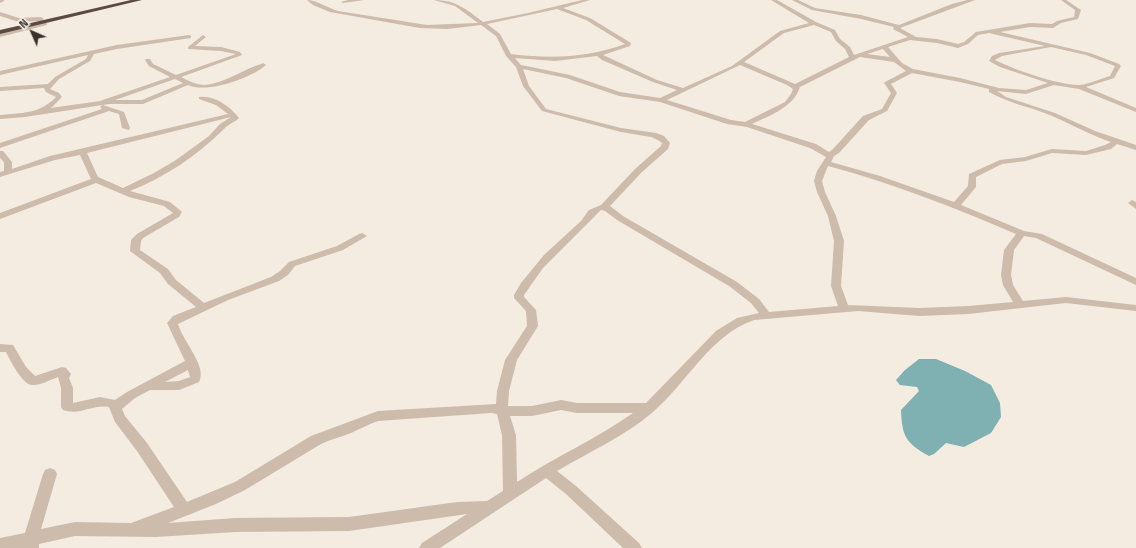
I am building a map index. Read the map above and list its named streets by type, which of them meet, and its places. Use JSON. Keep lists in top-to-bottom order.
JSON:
{
  "north": "top left"
}
